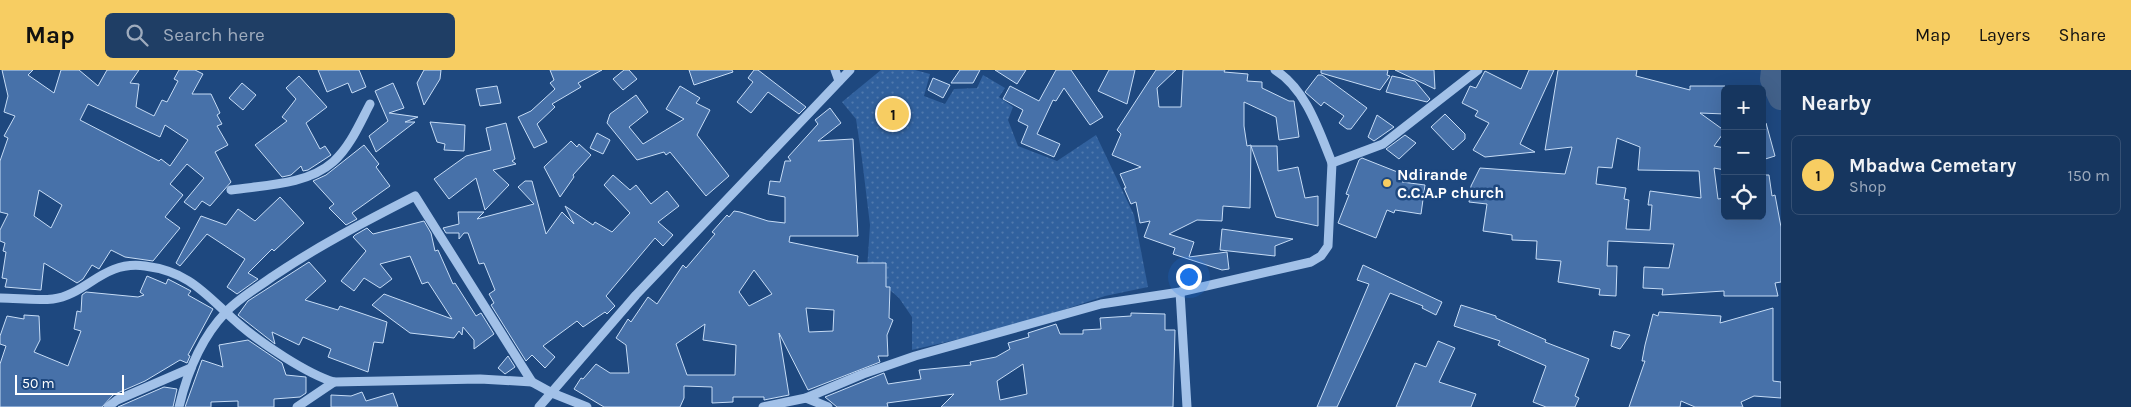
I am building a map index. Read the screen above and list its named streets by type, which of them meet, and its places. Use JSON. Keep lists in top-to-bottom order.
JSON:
{
  "places": ["Ndirande C.C.A.P church"],
  "scale_bar": "50 m",
  "page": {
    "header": "Map",
    "search": "Search here",
    "nav": ["Map", "Layers", "Share"],
    "heading": "Nearby",
    "map_buttons": ["+", "−"],
    "pins": "1",
    "list": [
      {
        "mark": "1",
        "name": "Mbadwa Cemetary",
        "note": "Shop",
        "value": "150 m"
      }
    ],
    "scale": "50 m"
  }
}
